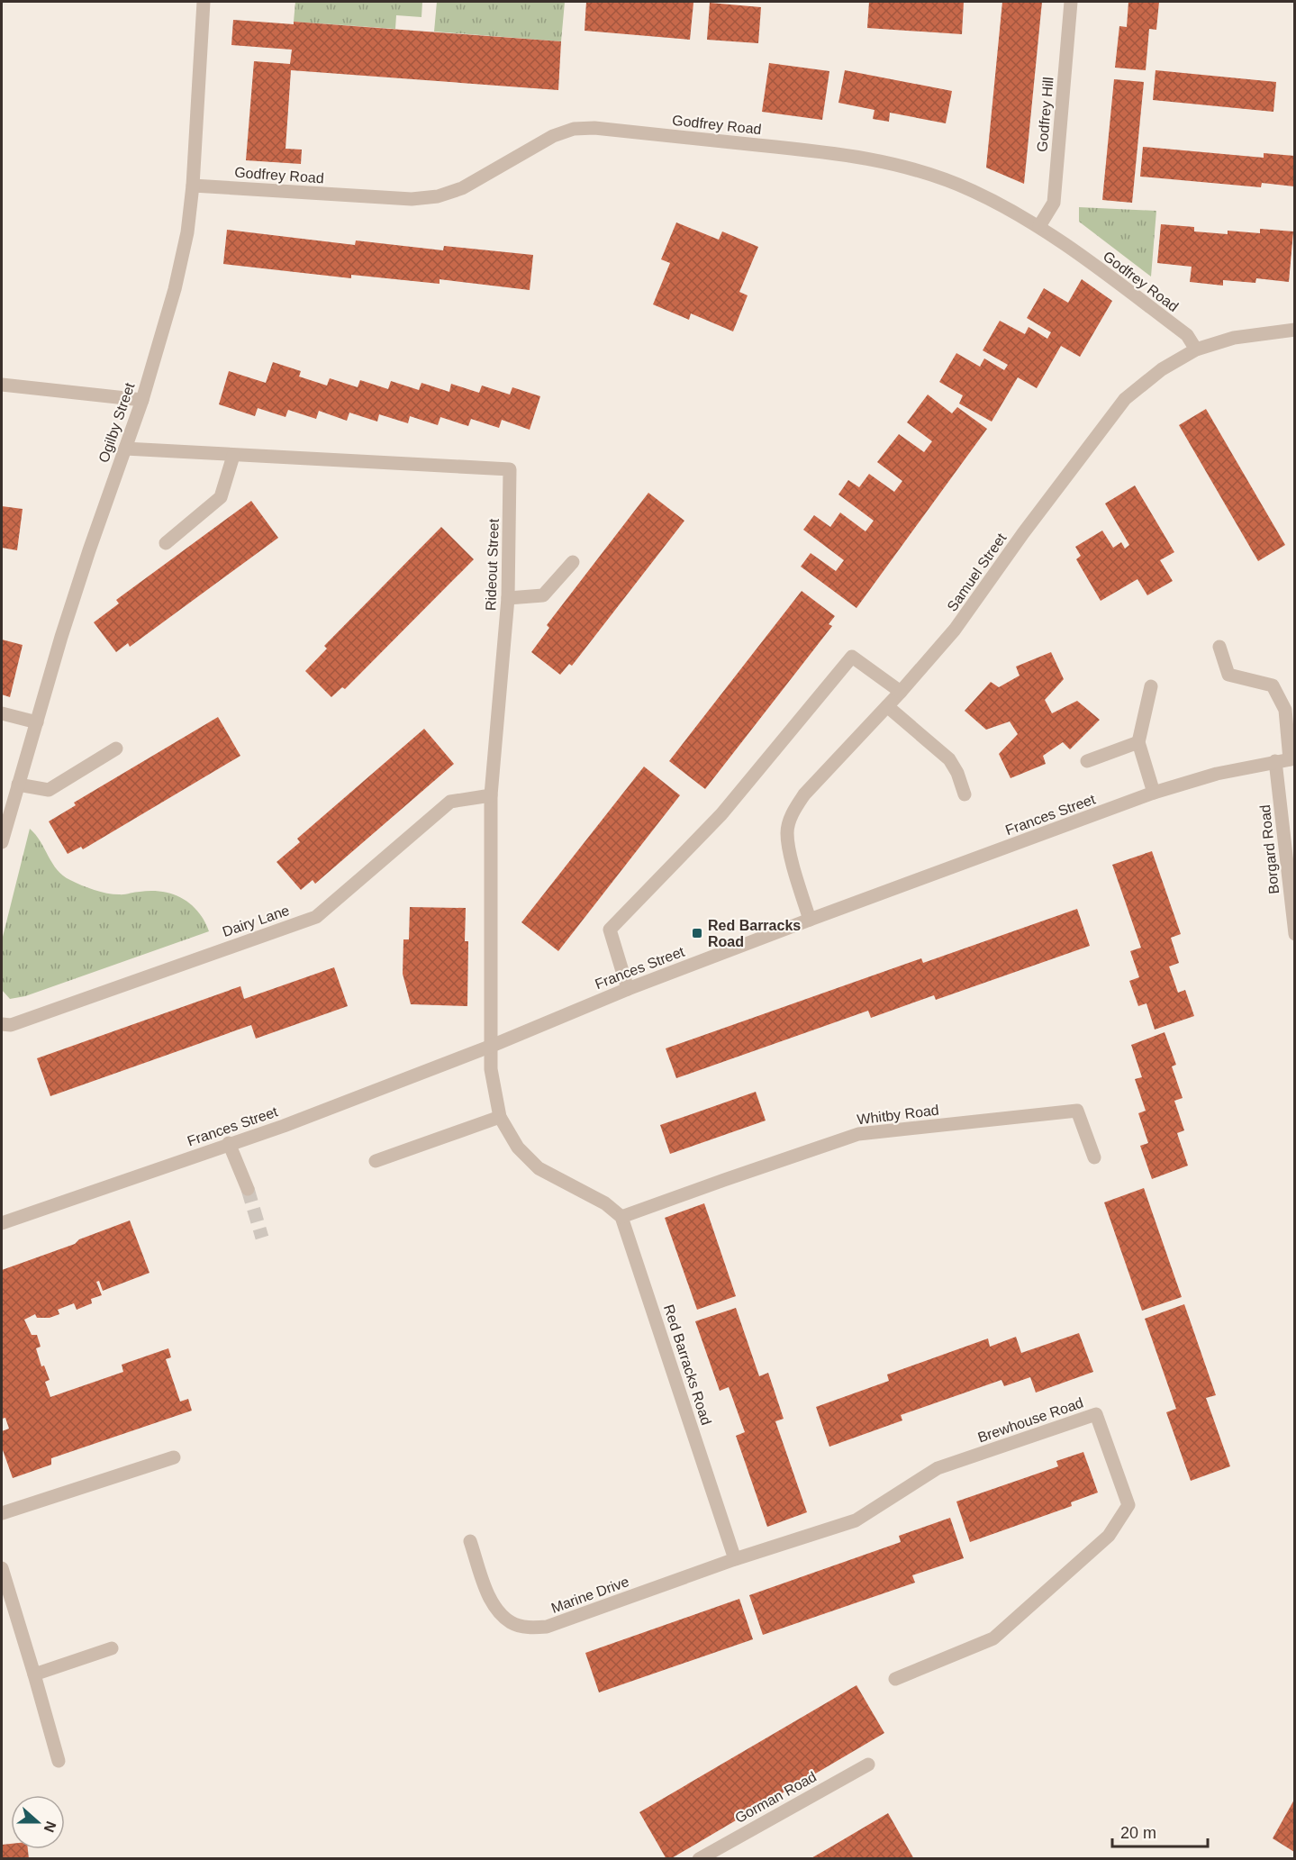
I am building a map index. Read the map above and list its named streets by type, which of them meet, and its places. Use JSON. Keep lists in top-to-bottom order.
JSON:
{
  "streets": {
    "street": [
      "Godfrey Hill",
      "Godfrey Road",
      "Ogilby Street",
      "Rideout Street",
      "Samuel Street",
      "Frances Street",
      "Borgard Road",
      "Dairy Lane",
      "Whitby Road",
      "Red Barracks Road",
      "Brewhouse Road",
      "Marine Drive",
      "Gorman Road"
    ]
  },
  "crossings": [
    ["Godfrey Hill", "Godfrey Road"],
    ["Godfrey Road", "Ogilby Street"],
    ["Godfrey Road", "Samuel Street"],
    ["Ogilby Street", "Rideout Street"],
    ["Rideout Street", "Frances Street"],
    ["Rideout Street", "Dairy Lane"],
    ["Samuel Street", "Frances Street"],
    ["Frances Street", "Borgard Road"],
    ["Whitby Road", "Red Barracks Road"],
    ["Red Barracks Road", "Brewhouse Road"],
    ["Red Barracks Road", "Marine Drive"],
    ["Brewhouse Road", "Marine Drive"]
  ],
  "places": {
    "transit": ["Red Barracks Road"]
  },
  "scale_bar": "20 m",
  "north": "right"
}
